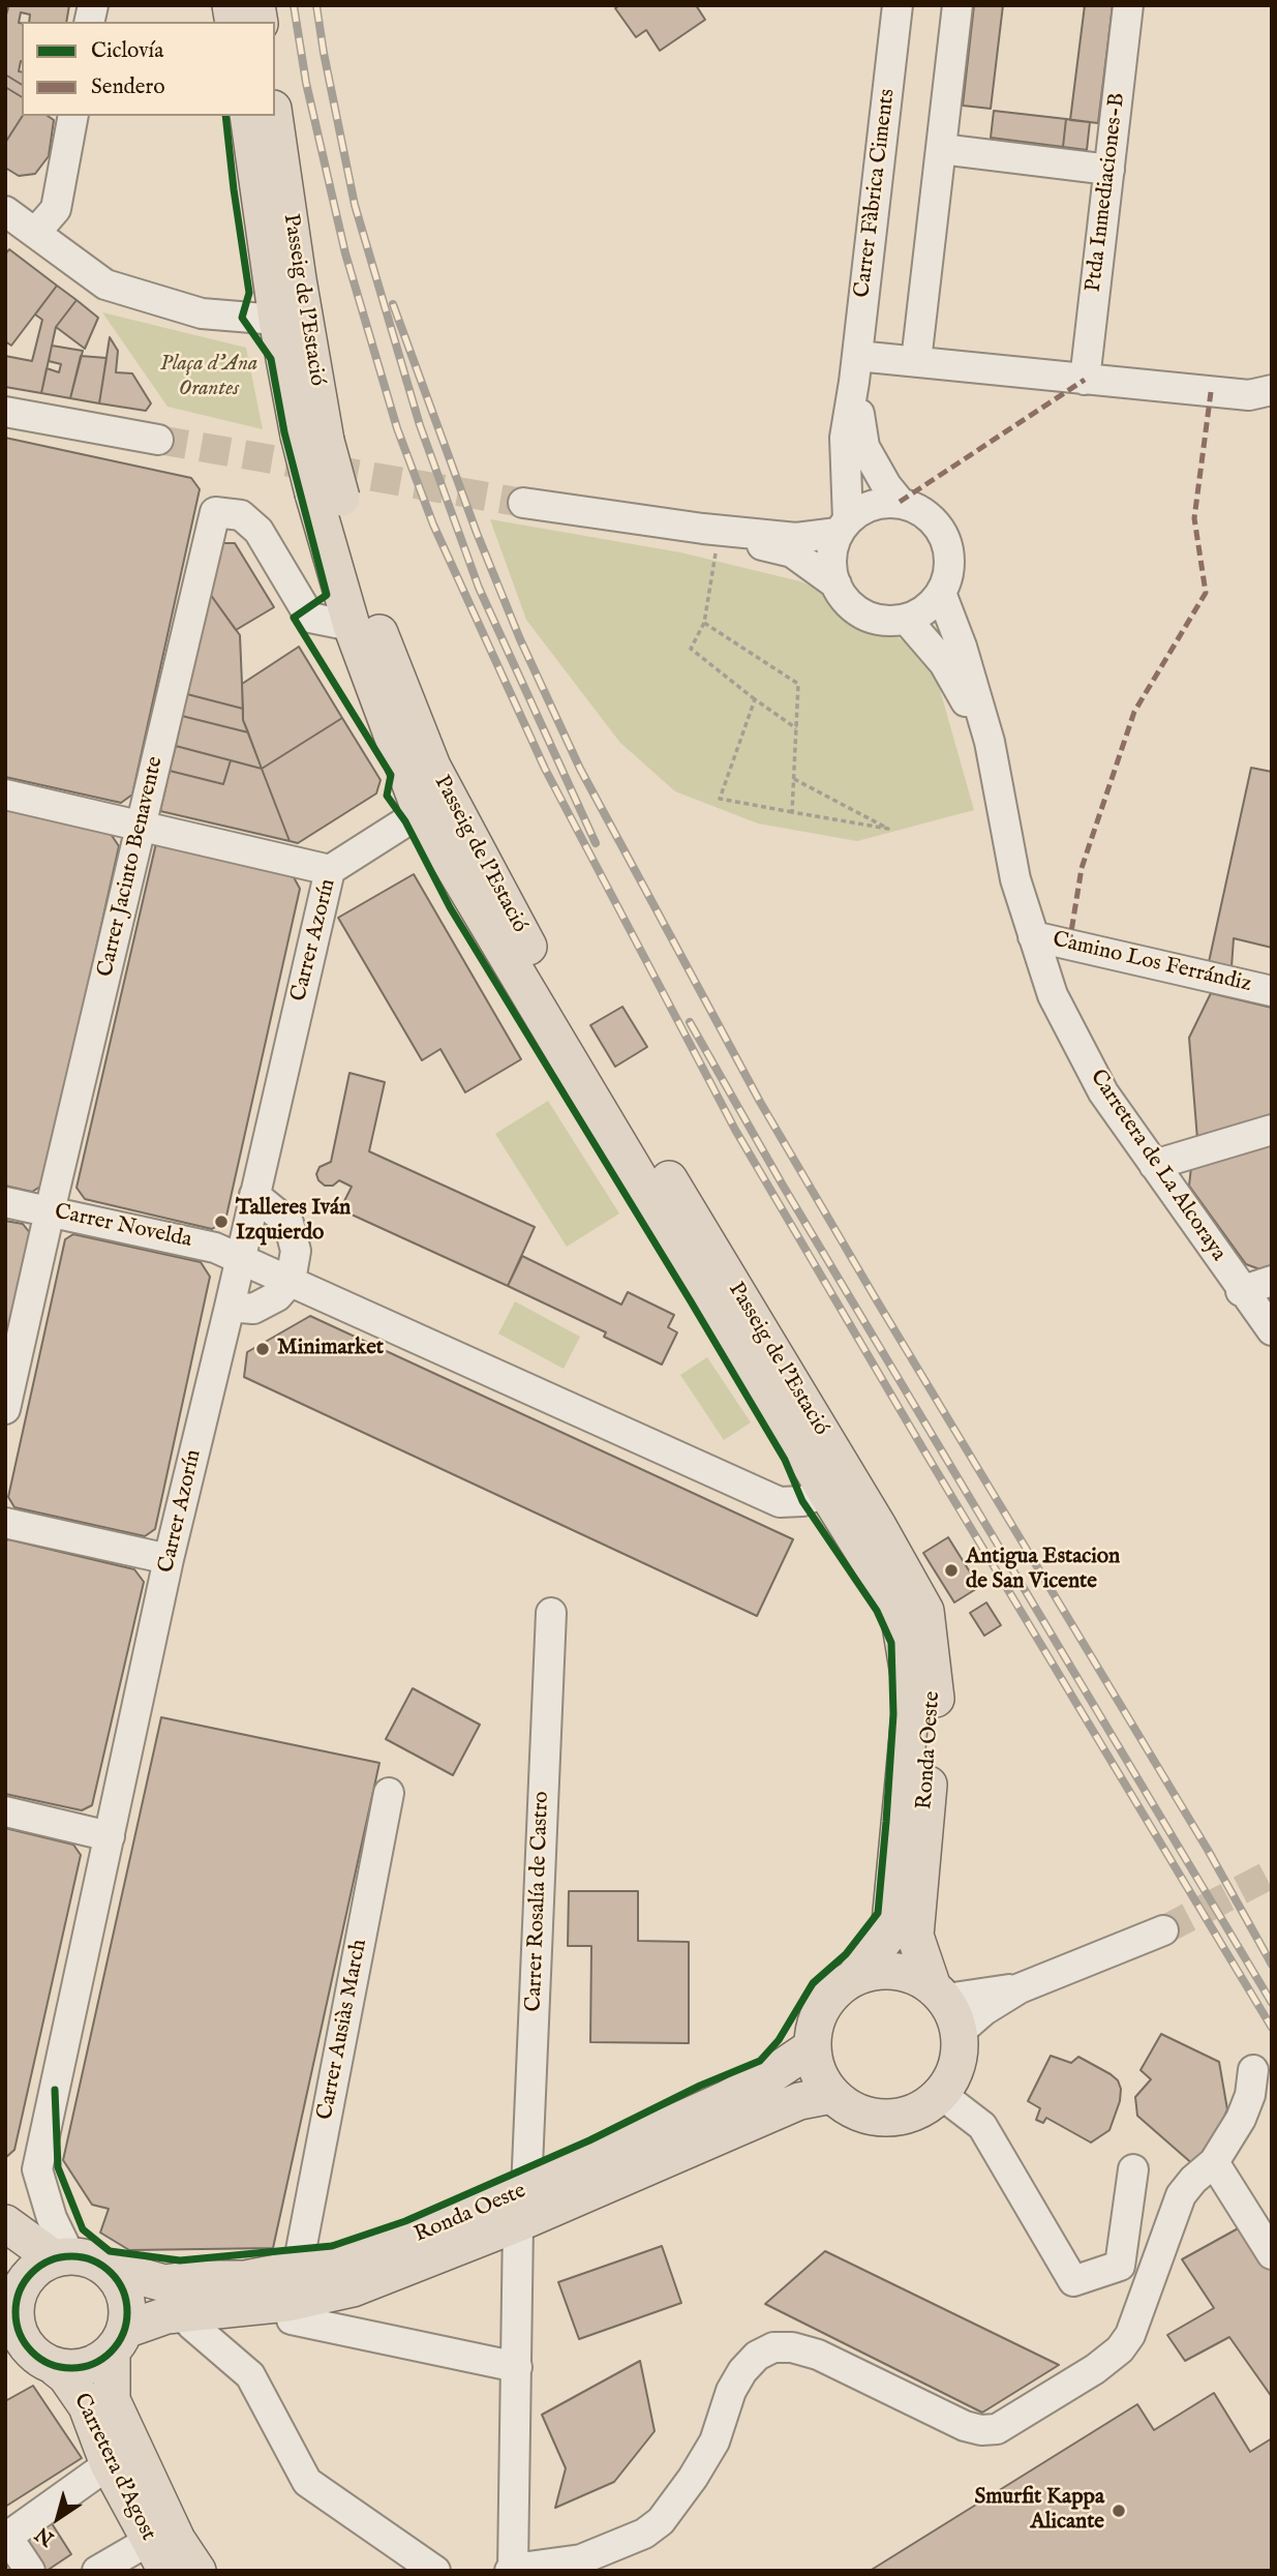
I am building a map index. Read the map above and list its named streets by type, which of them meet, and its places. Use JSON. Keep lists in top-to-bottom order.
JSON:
{
  "streets": {
    "main road": ["Passeig de l'Estació", "Ronda Oeste", "Carretera d'Agost"],
    "street": [
      "Ptda Inmediaciones-B",
      "Carrer Fàbrica Ciments",
      "Carrer Jacinto Benavente",
      "Carrer Azorín",
      "Camino Los Ferrándiz",
      "Carretera de La Alcoraya",
      "Carrer Novelda",
      "Carrer Rosalía de Castro",
      "Carrer Ausiàs March"
    ]
  },
  "crossings": [
    ["Carrer Fàbrica Ciments", "Carretera de La Alcoraya"],
    ["Passeig de l'Estació", "Carrer Jacinto Benavente"],
    ["Passeig de l'Estació", "Carrer Azorín"],
    ["Passeig de l'Estació", "Carrer Novelda"],
    ["Passeig de l'Estació", "Ronda Oeste"],
    ["Carrer Jacinto Benavente", "Carrer Novelda"],
    ["Carrer Azorín", "Carrer Novelda"],
    ["Carrer Azorín", "Ronda Oeste"],
    ["Carrer Azorín", "Carretera d'Agost"],
    ["Camino Los Ferrándiz", "Carretera de La Alcoraya"],
    ["Carrer Novelda", "Ronda Oeste"],
    ["Ronda Oeste", "Carrer Rosalía de Castro"],
    ["Ronda Oeste", "Carrer Ausiàs March"],
    ["Ronda Oeste", "Carretera d'Agost"]
  ],
  "parks": ["Plaça d'Ana Orantes"],
  "places": [
    "Talleres Iván Izquierdo",
    "Minimarket",
    "Antigua Estacion de San Vicente",
    "Smurfit Kappa Alicante"
  ],
  "legend": ["Ciclovía", "Sendero"],
  "north": "bottom left"
}
